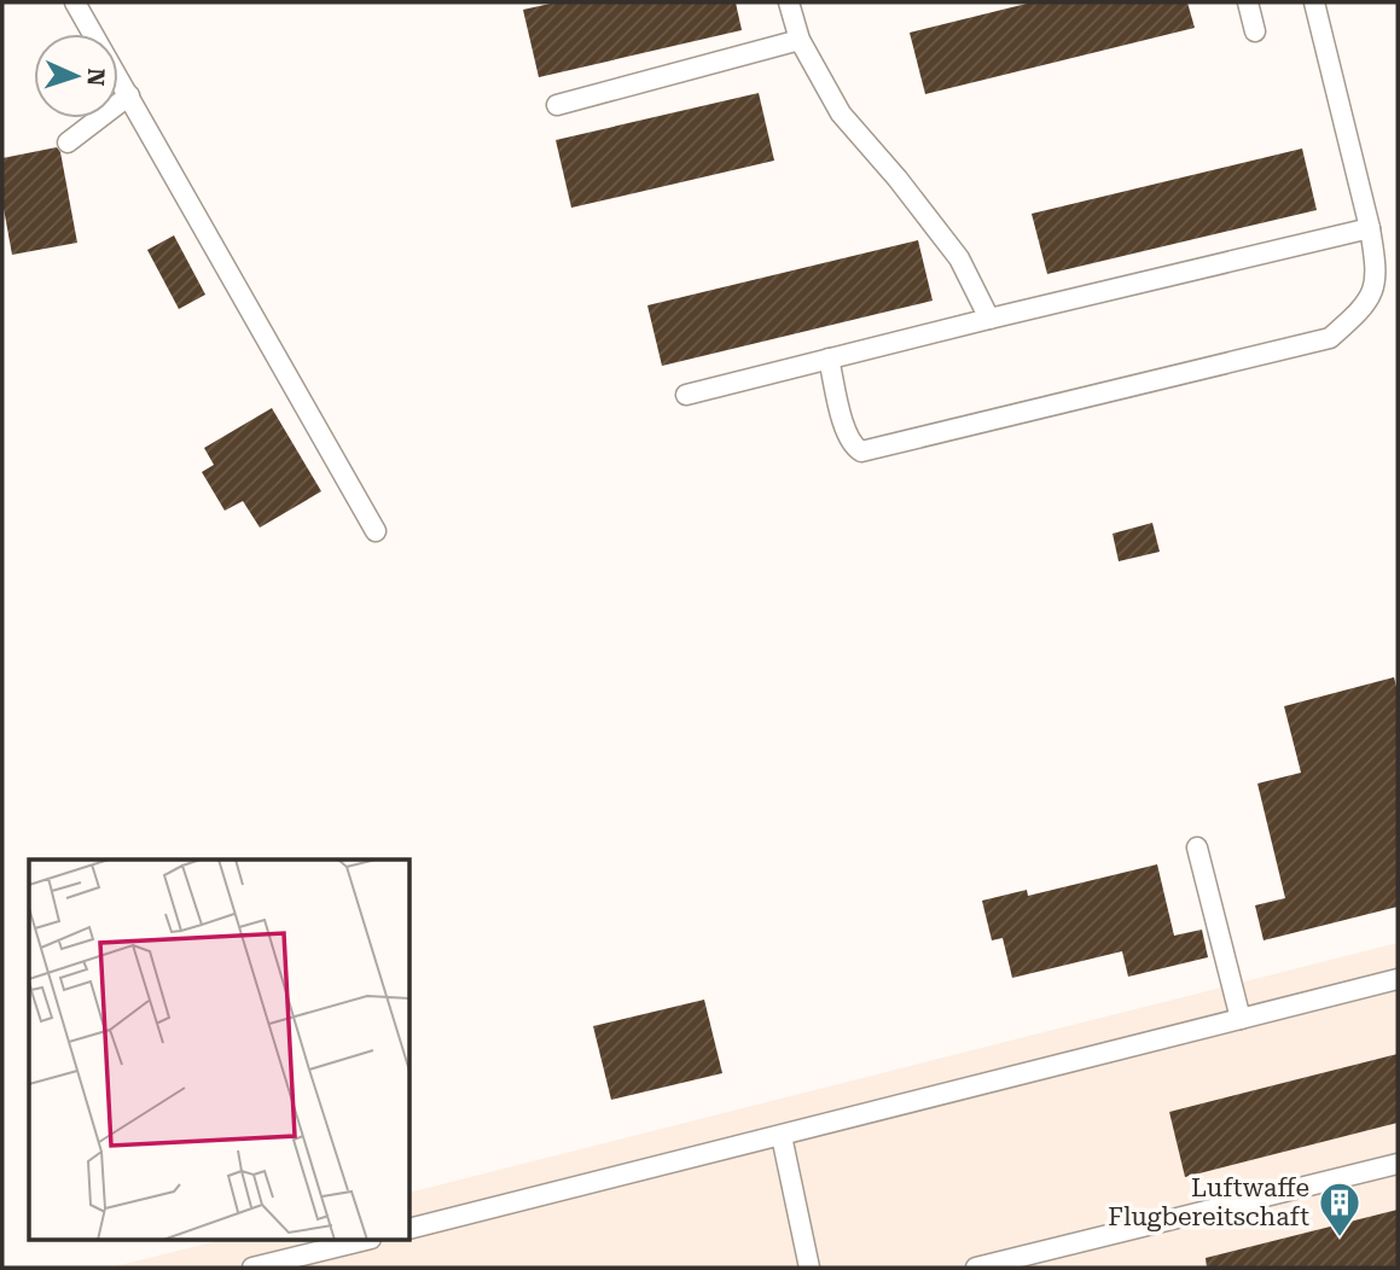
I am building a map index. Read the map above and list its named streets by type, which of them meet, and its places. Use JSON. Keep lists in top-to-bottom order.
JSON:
{
  "places": {
    "building": ["Luftwaffe Flugbereitschaft"]
  },
  "north": "right"
}
